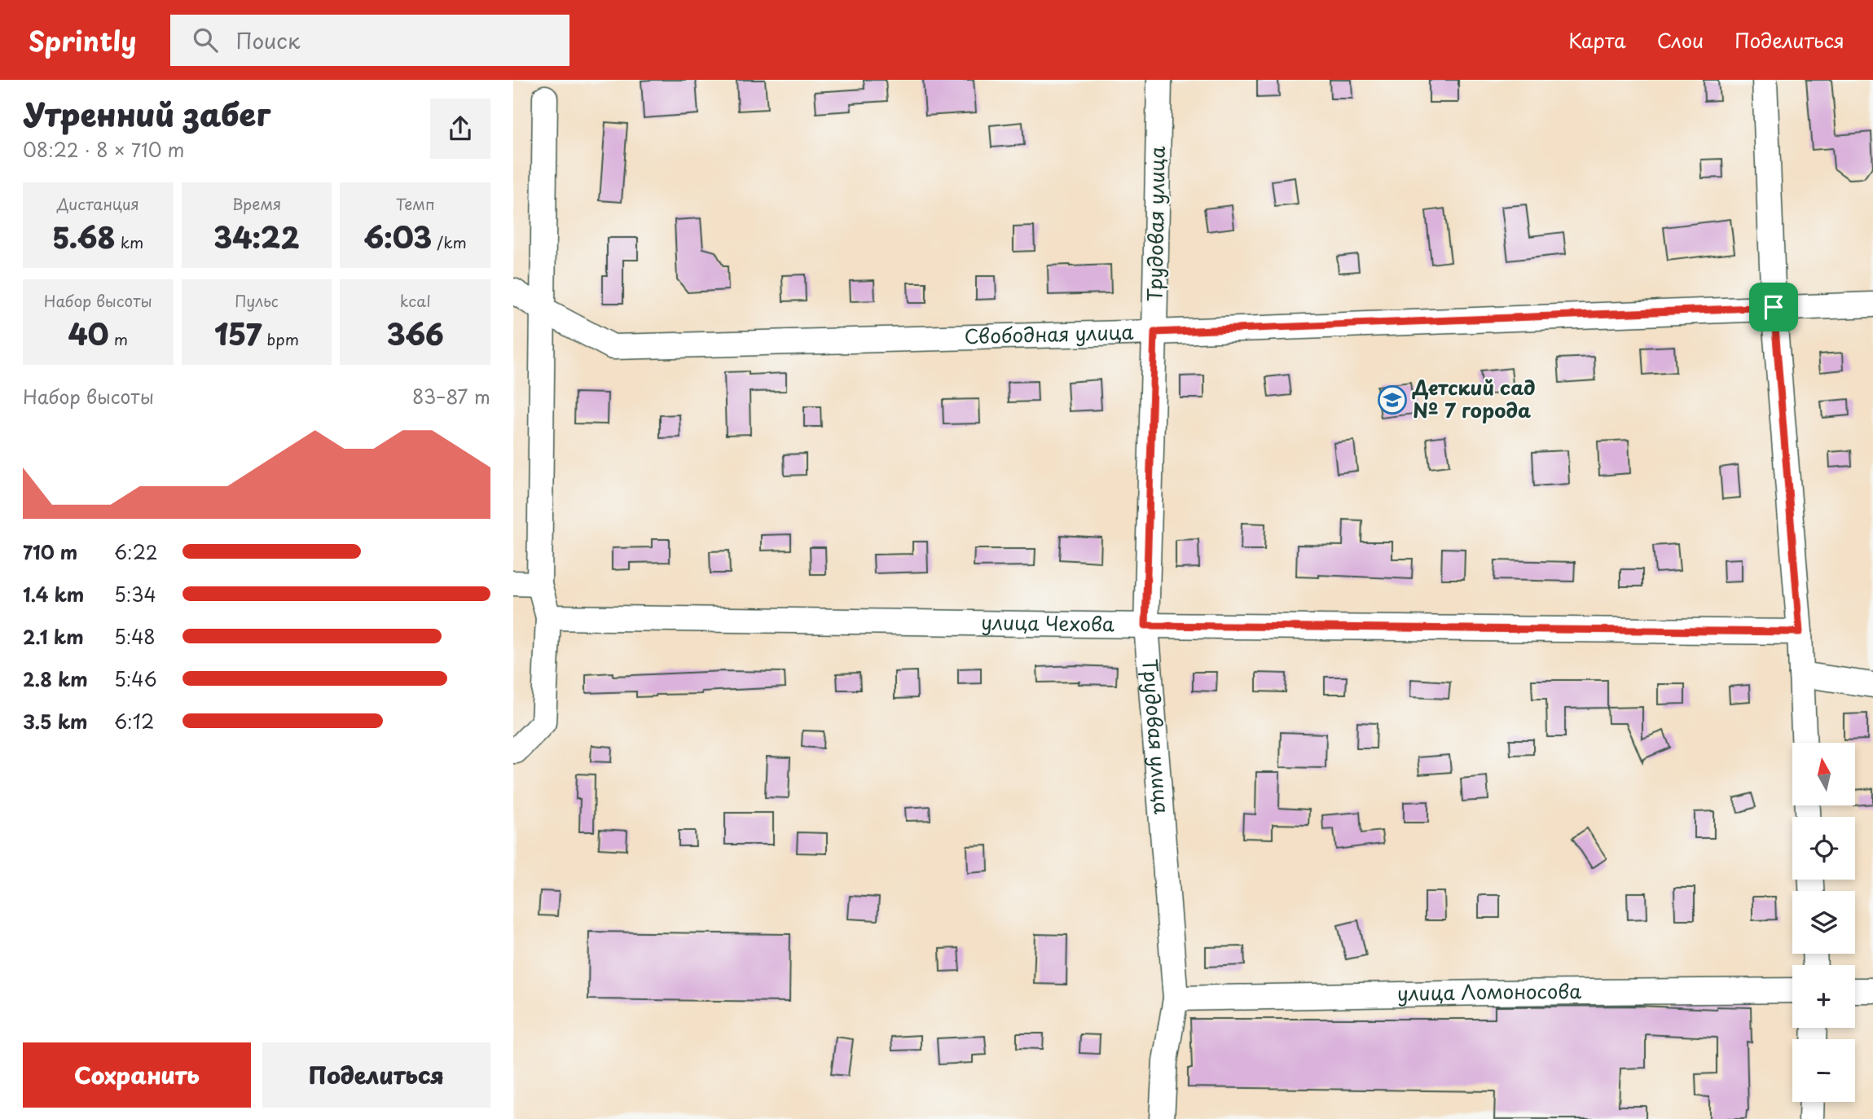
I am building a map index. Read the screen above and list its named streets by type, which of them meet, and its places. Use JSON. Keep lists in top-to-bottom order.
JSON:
{
  "streets": {
    "street": [
      "Трудовая улица",
      "Свободная улица",
      "улица Чехова",
      "улица Ломоносова"
    ]
  },
  "crossings": [
    ["Трудовая улица", "Свободная улица"],
    ["Трудовая улица", "улица Чехова"],
    ["Трудовая улица", "улица Ломоносова"]
  ],
  "places": {
    "school or university": ["Детский сад № 7 города"]
  },
  "north": "top",
  "page": {
    "header": "Sprintly",
    "search": "Поиск",
    "nav": ["Карта", "Слои", "Поделиться"],
    "heading": ["Утренний забег", "08:22 · 8 × 710 m"],
    "stats": [
      ["Дистанция", "5.68 km"],
      ["Время", "34:22"],
      ["Темп", "6:03 /km"],
      ["Набор высоты", "40 m"],
      ["Пульс", "157 bpm"],
      ["kcal", "366"]
    ],
    "chart": ["Набор высоты", "83–87 m"],
    "list": [
      {
        "name": "710 m",
        "note": "6:22"
      },
      {
        "name": "1.4 km",
        "note": "5:34"
      },
      {
        "name": "2.1 km",
        "note": "5:48"
      },
      {
        "name": "2.8 km",
        "note": "5:46"
      },
      {
        "name": "3.5 km",
        "note": "6:12"
      }
    ],
    "map_buttons": ["+", "−"],
    "buttons": ["Сохранить", "Поделиться"]
  }
}
